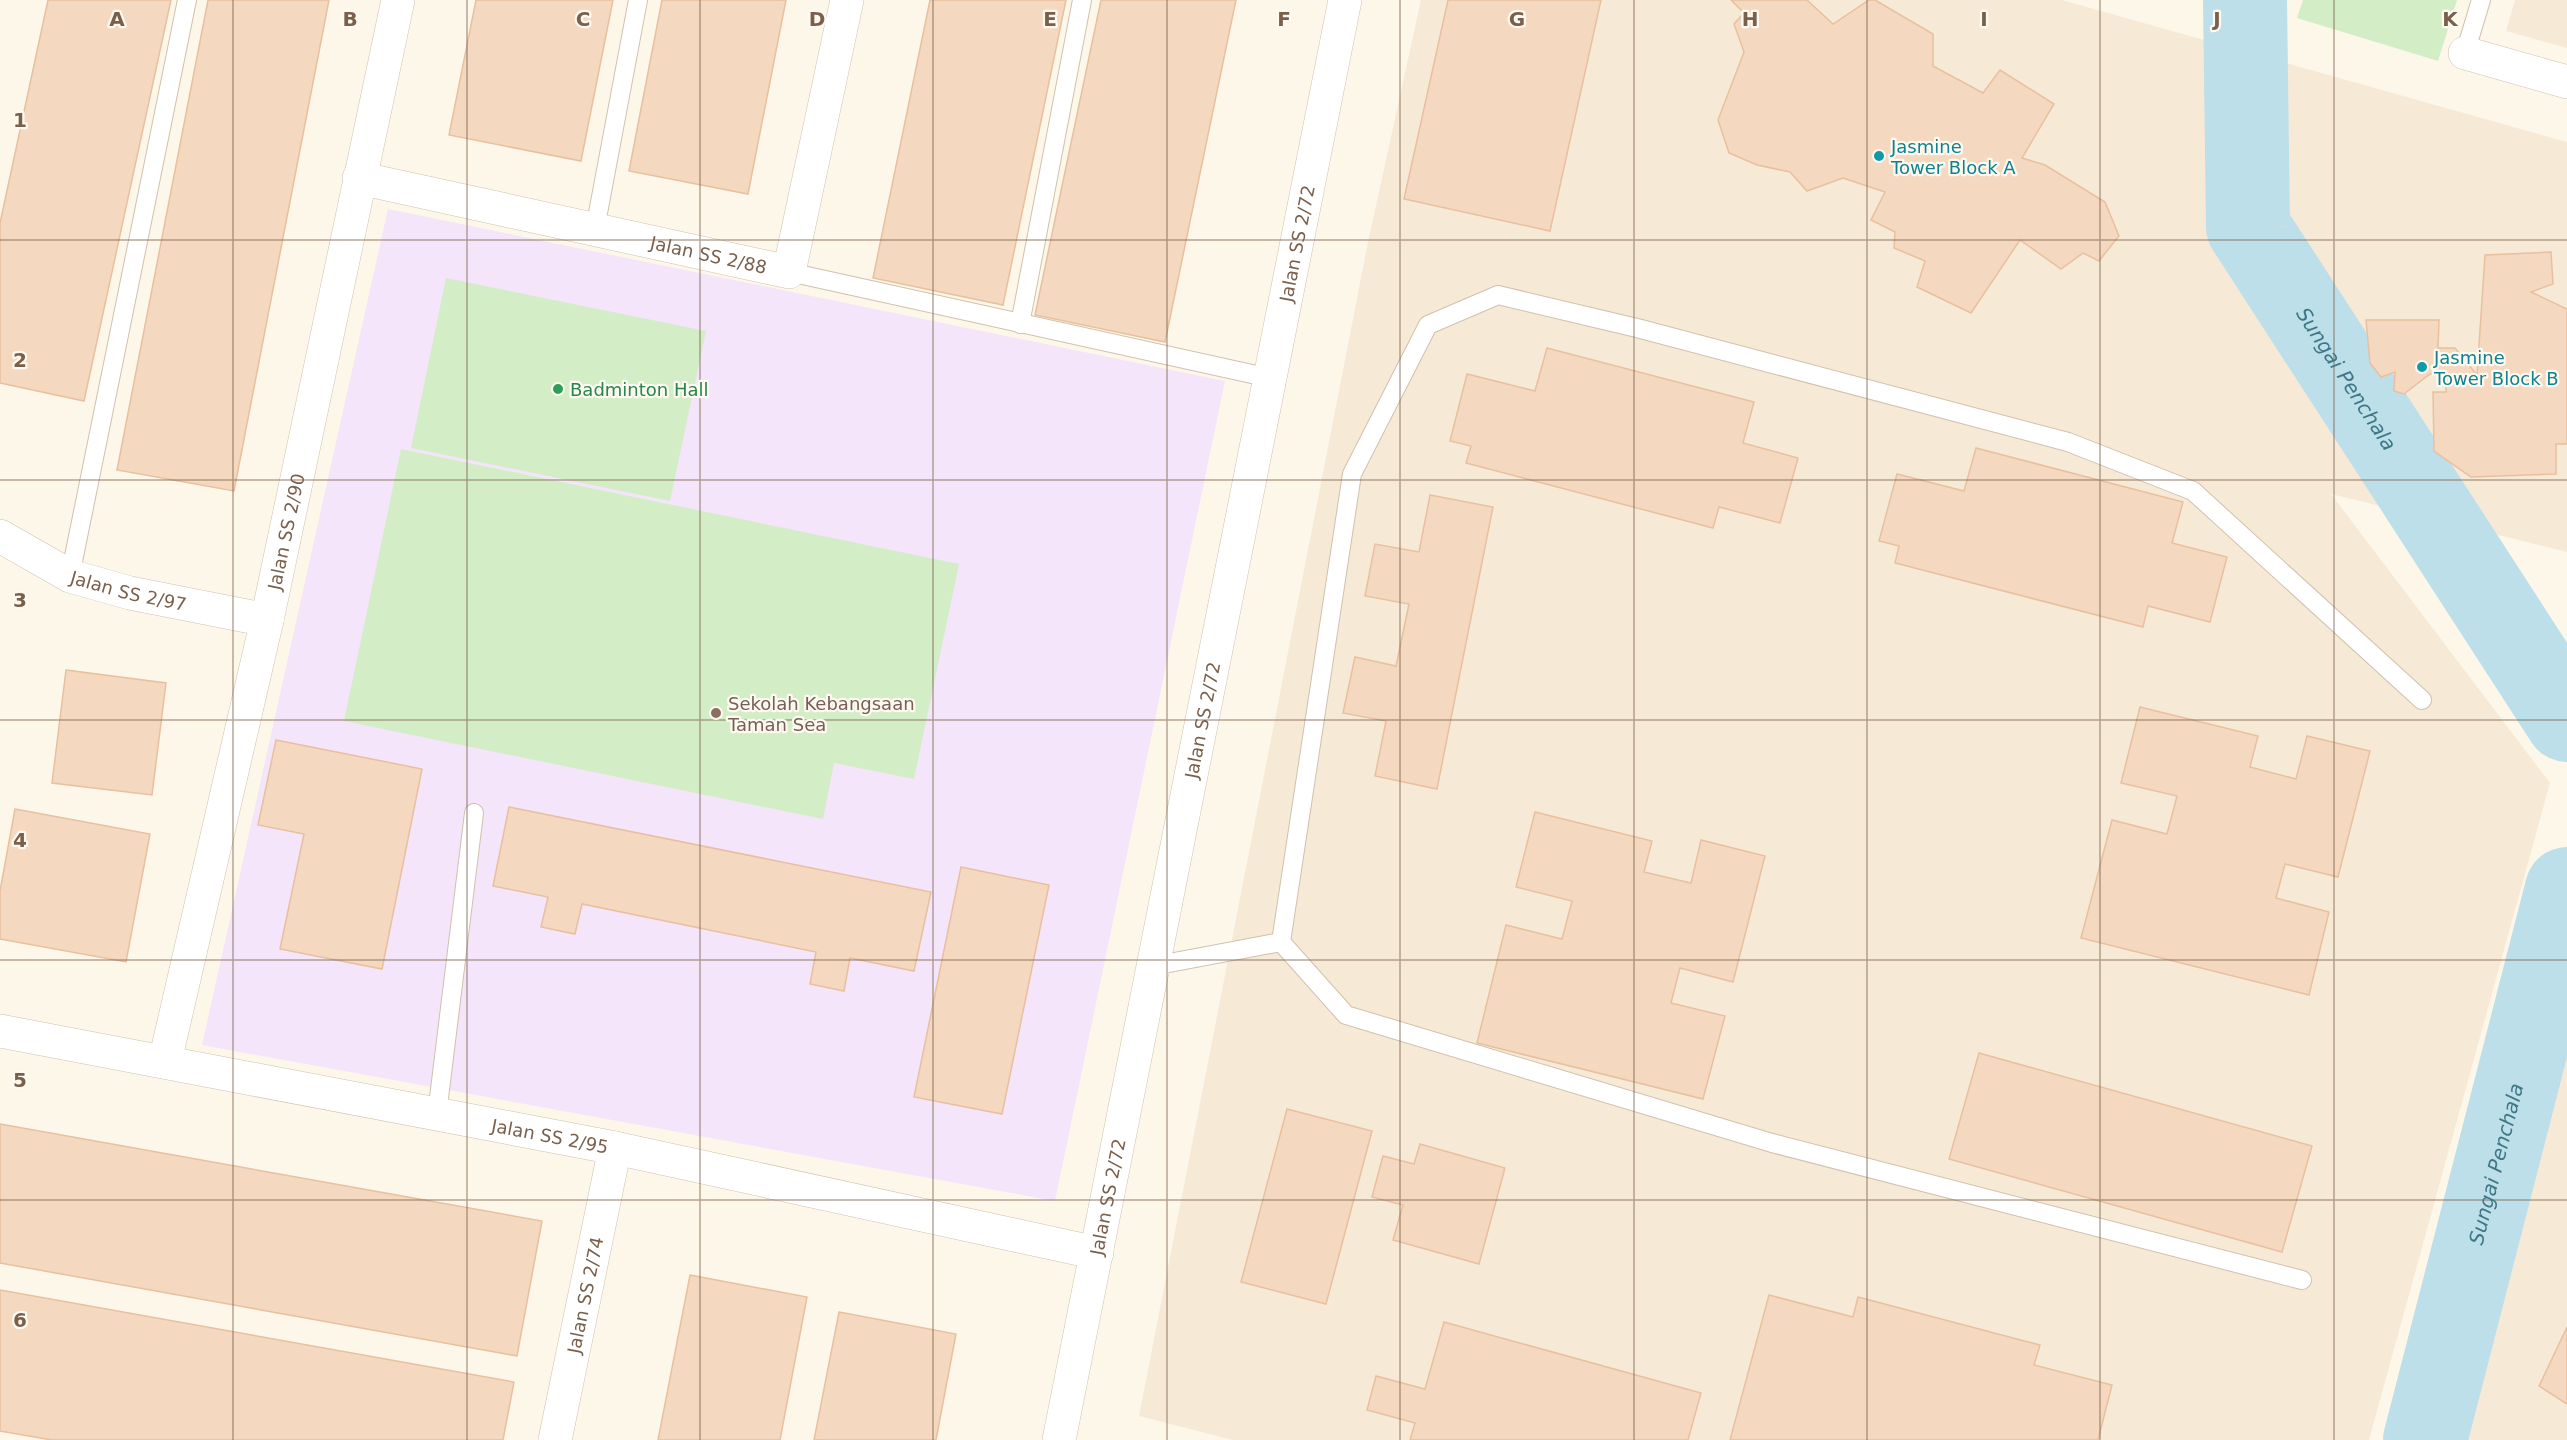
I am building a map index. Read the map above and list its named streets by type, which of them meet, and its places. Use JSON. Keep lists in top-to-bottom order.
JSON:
{
  "streets": {
    "street": [
      "Jalan SS 2/72",
      "Jalan SS 2/88",
      "Jalan SS 2/90",
      "Jalan SS 2/97",
      "Jalan SS 2/95",
      "Jalan SS 2/74"
    ]
  },
  "crossings": [
    ["Jalan SS 2/72", "Jalan SS 2/95"],
    ["Jalan SS 2/88", "Jalan SS 2/90"],
    ["Jalan SS 2/90", "Jalan SS 2/97"],
    ["Jalan SS 2/90", "Jalan SS 2/95"],
    ["Jalan SS 2/95", "Jalan SS 2/74"]
  ],
  "water": ["Sungai Penchala"],
  "places": [
    "Jasmine Tower Block A",
    "Jasmine Tower Block B",
    "Badminton Hall",
    "Sekolah Kebangsaan Taman Sea"
  ],
  "grid": {
    "columns": [
      "A",
      "B",
      "C",
      "D",
      "E",
      "F",
      "G",
      "H",
      "I",
      "J",
      "K"
    ],
    "rows": [
      "1",
      "2",
      "3",
      "4",
      "5",
      "6"
    ]
  }
}
